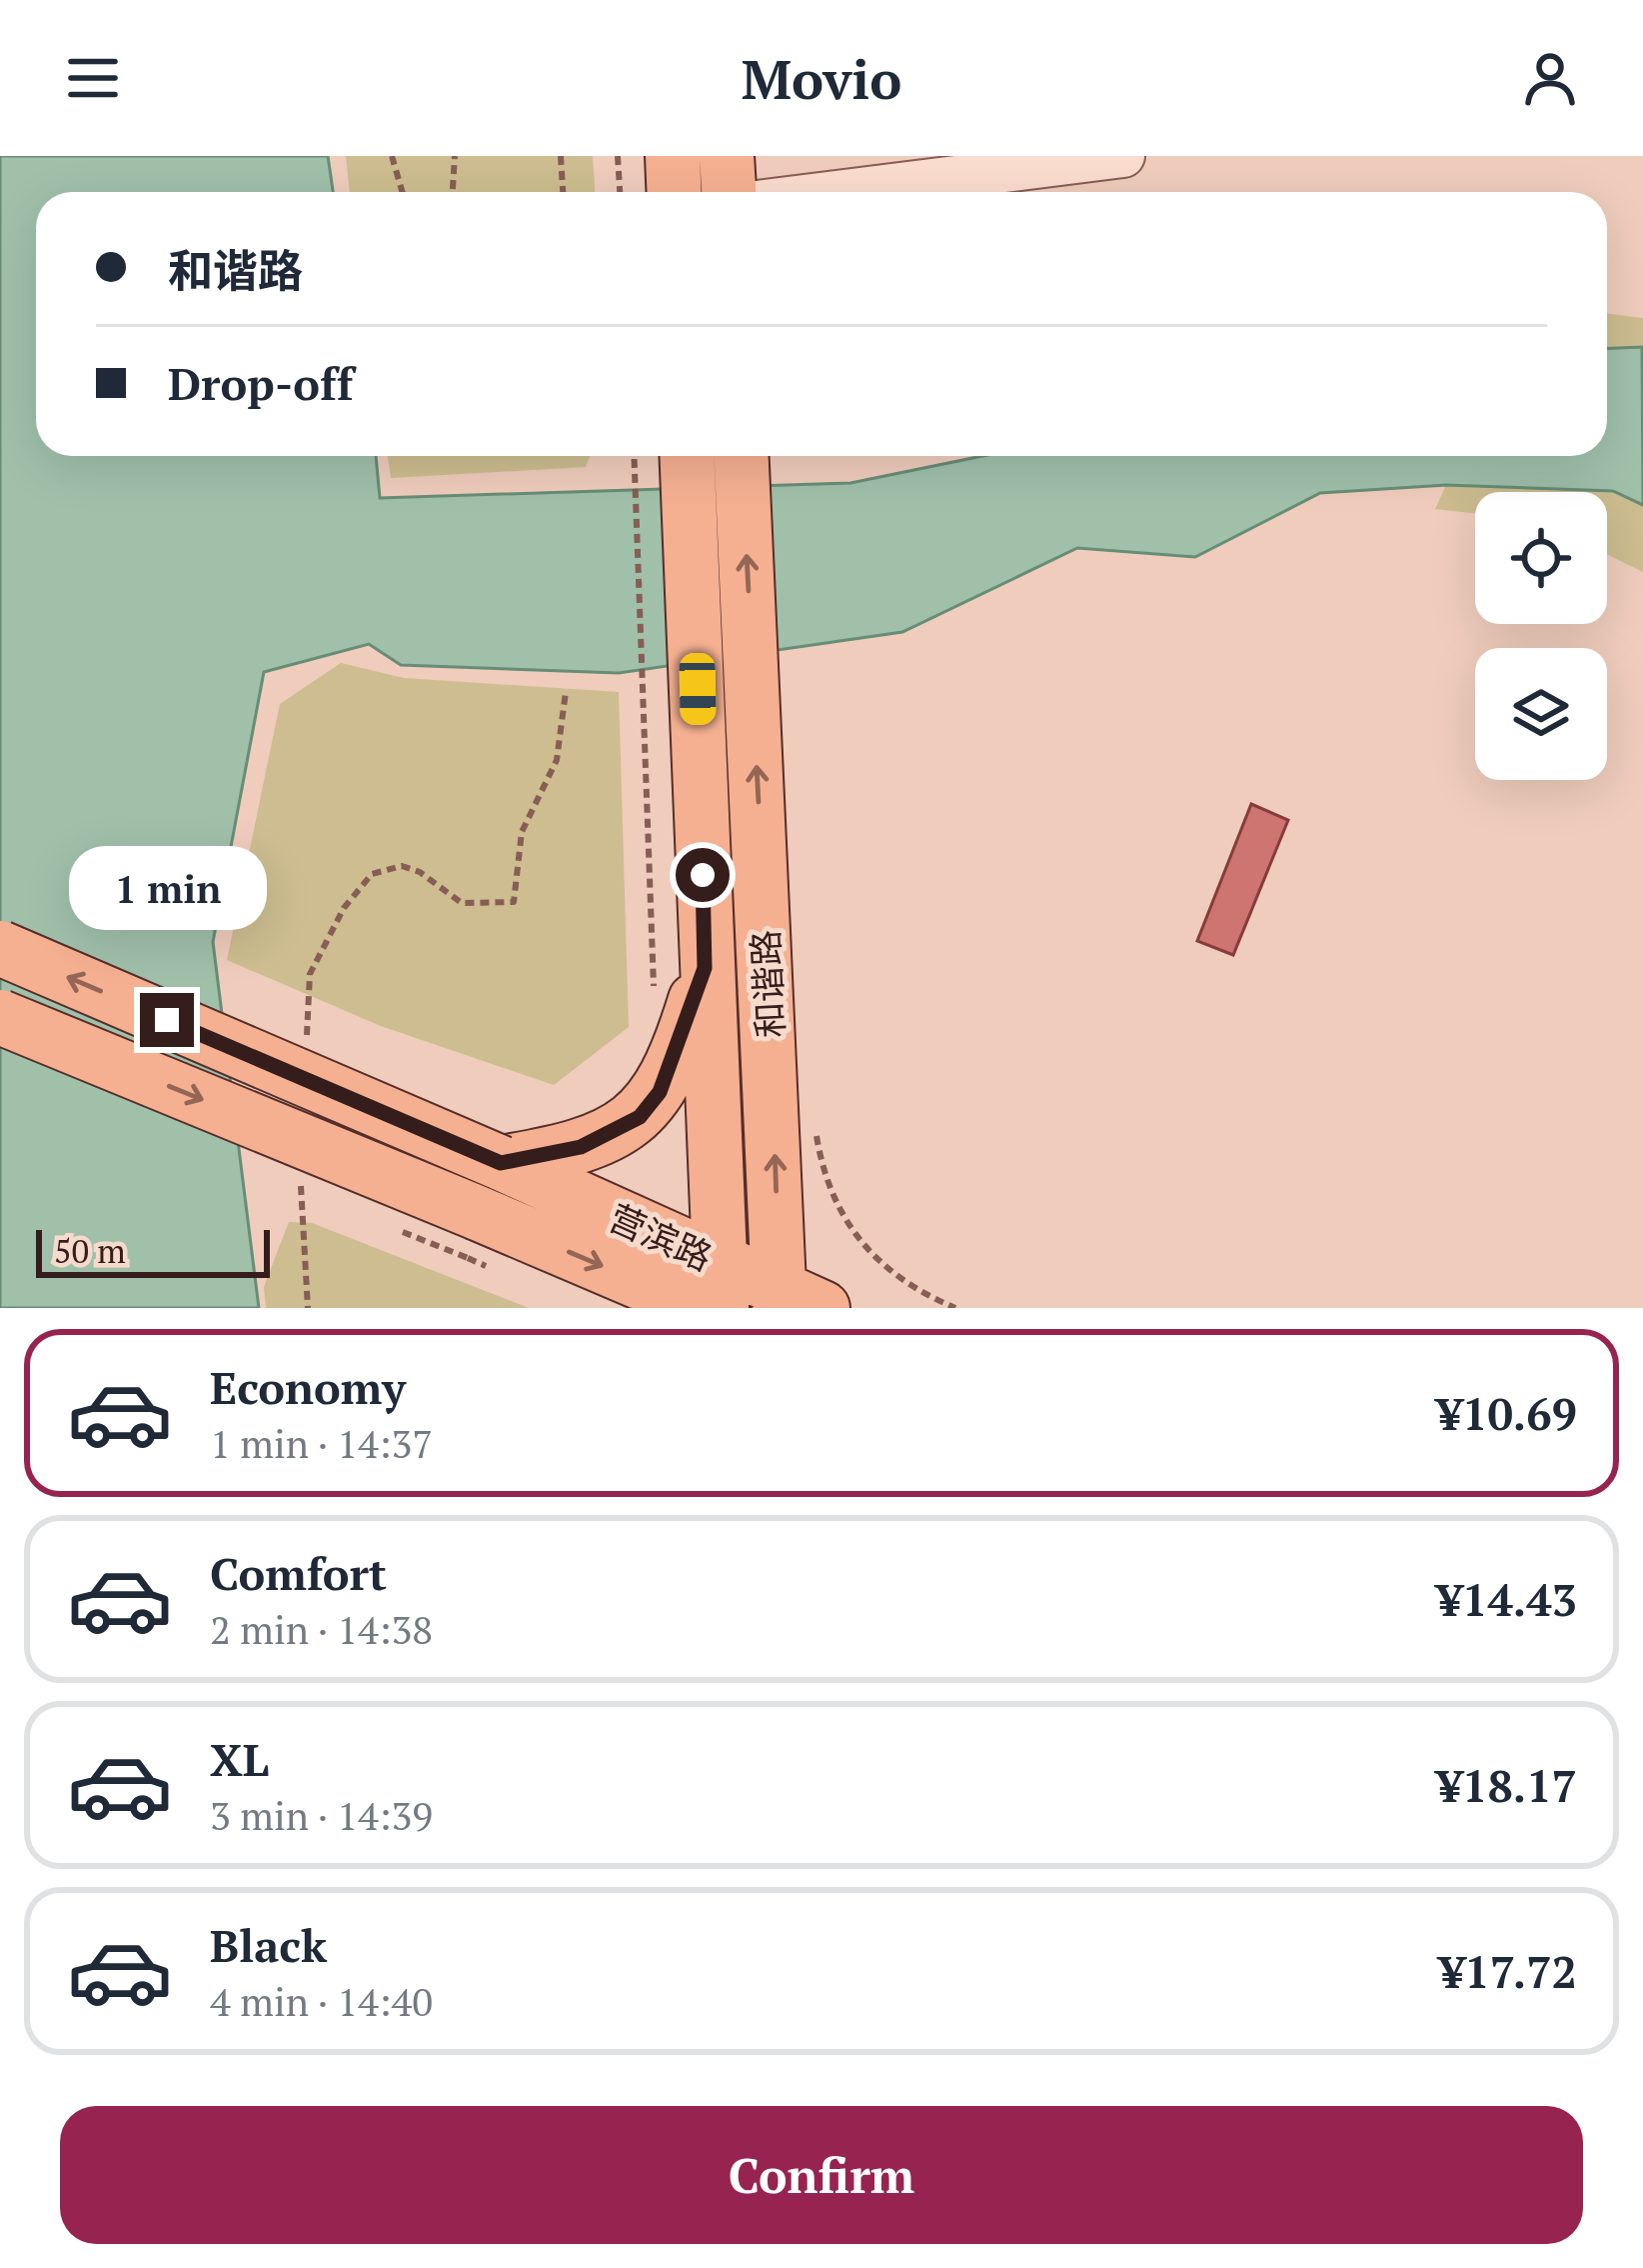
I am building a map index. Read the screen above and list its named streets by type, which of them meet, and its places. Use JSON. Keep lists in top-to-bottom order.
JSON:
{
  "streets": {
    "main road": ["和谐路", "营滨路"]
  },
  "crossings": [
    ["和谐路", "营滨路"]
  ],
  "scale_bar": "50 m",
  "page": {
    "header": "Movio",
    "banner": ["和谐路", "Drop-off"],
    "bubble": "1 min",
    "scale": "50 m",
    "list": [
      {
        "name": "Economy",
        "note": "1 min · 14:37",
        "value": "¥10.69"
      },
      {
        "name": "Comfort",
        "note": "2 min · 14:38",
        "value": "¥14.43"
      },
      {
        "name": "XL",
        "note": "3 min · 14:39",
        "value": "¥18.17"
      },
      {
        "name": "Black",
        "note": "4 min · 14:40",
        "value": "¥17.72"
      }
    ],
    "buttons": "Confirm"
  }
}
